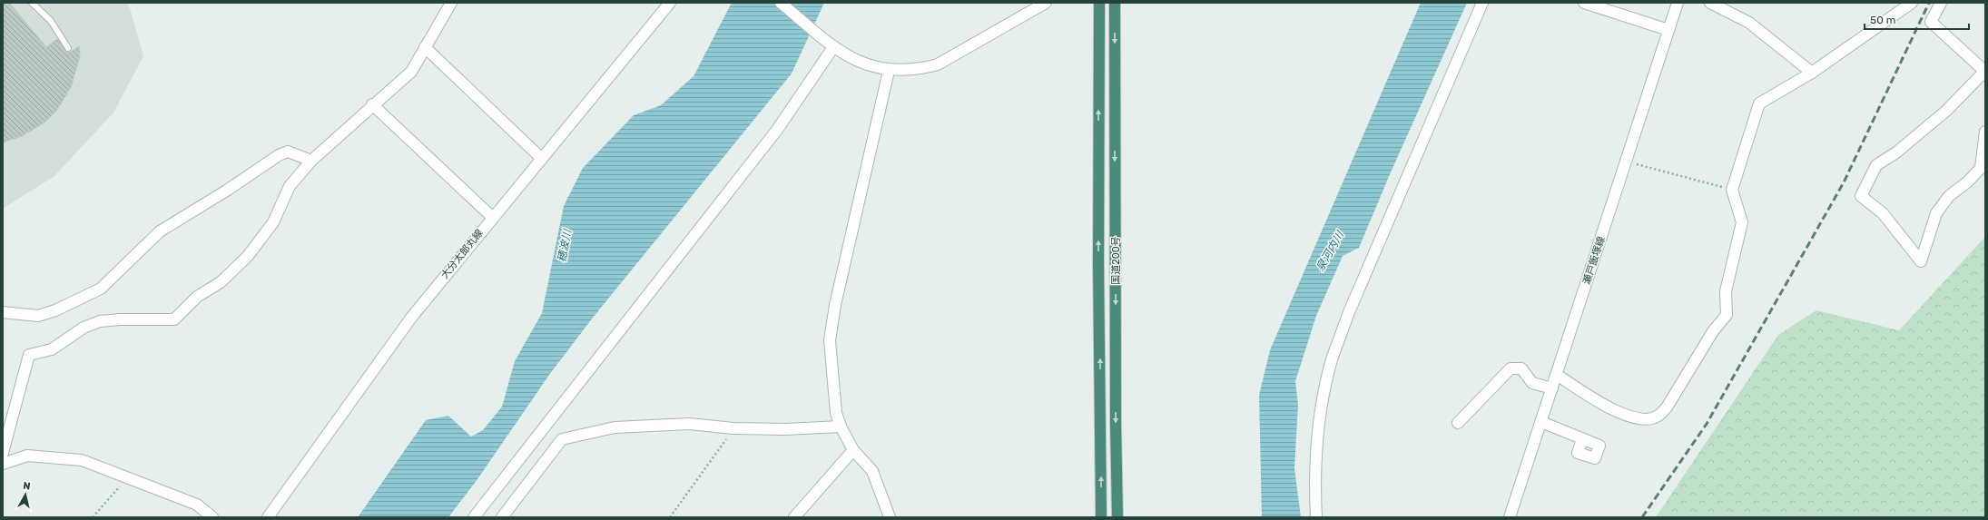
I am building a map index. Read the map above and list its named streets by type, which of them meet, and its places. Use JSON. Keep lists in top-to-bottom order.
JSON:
{
  "streets": {
    "highway": ["国道200号"],
    "street": ["大分太郎丸線", "瀬戸飯塚線"]
  },
  "water": ["穂波川", "泉河内川"],
  "scale_bar": "50 m",
  "north": "top"
}
